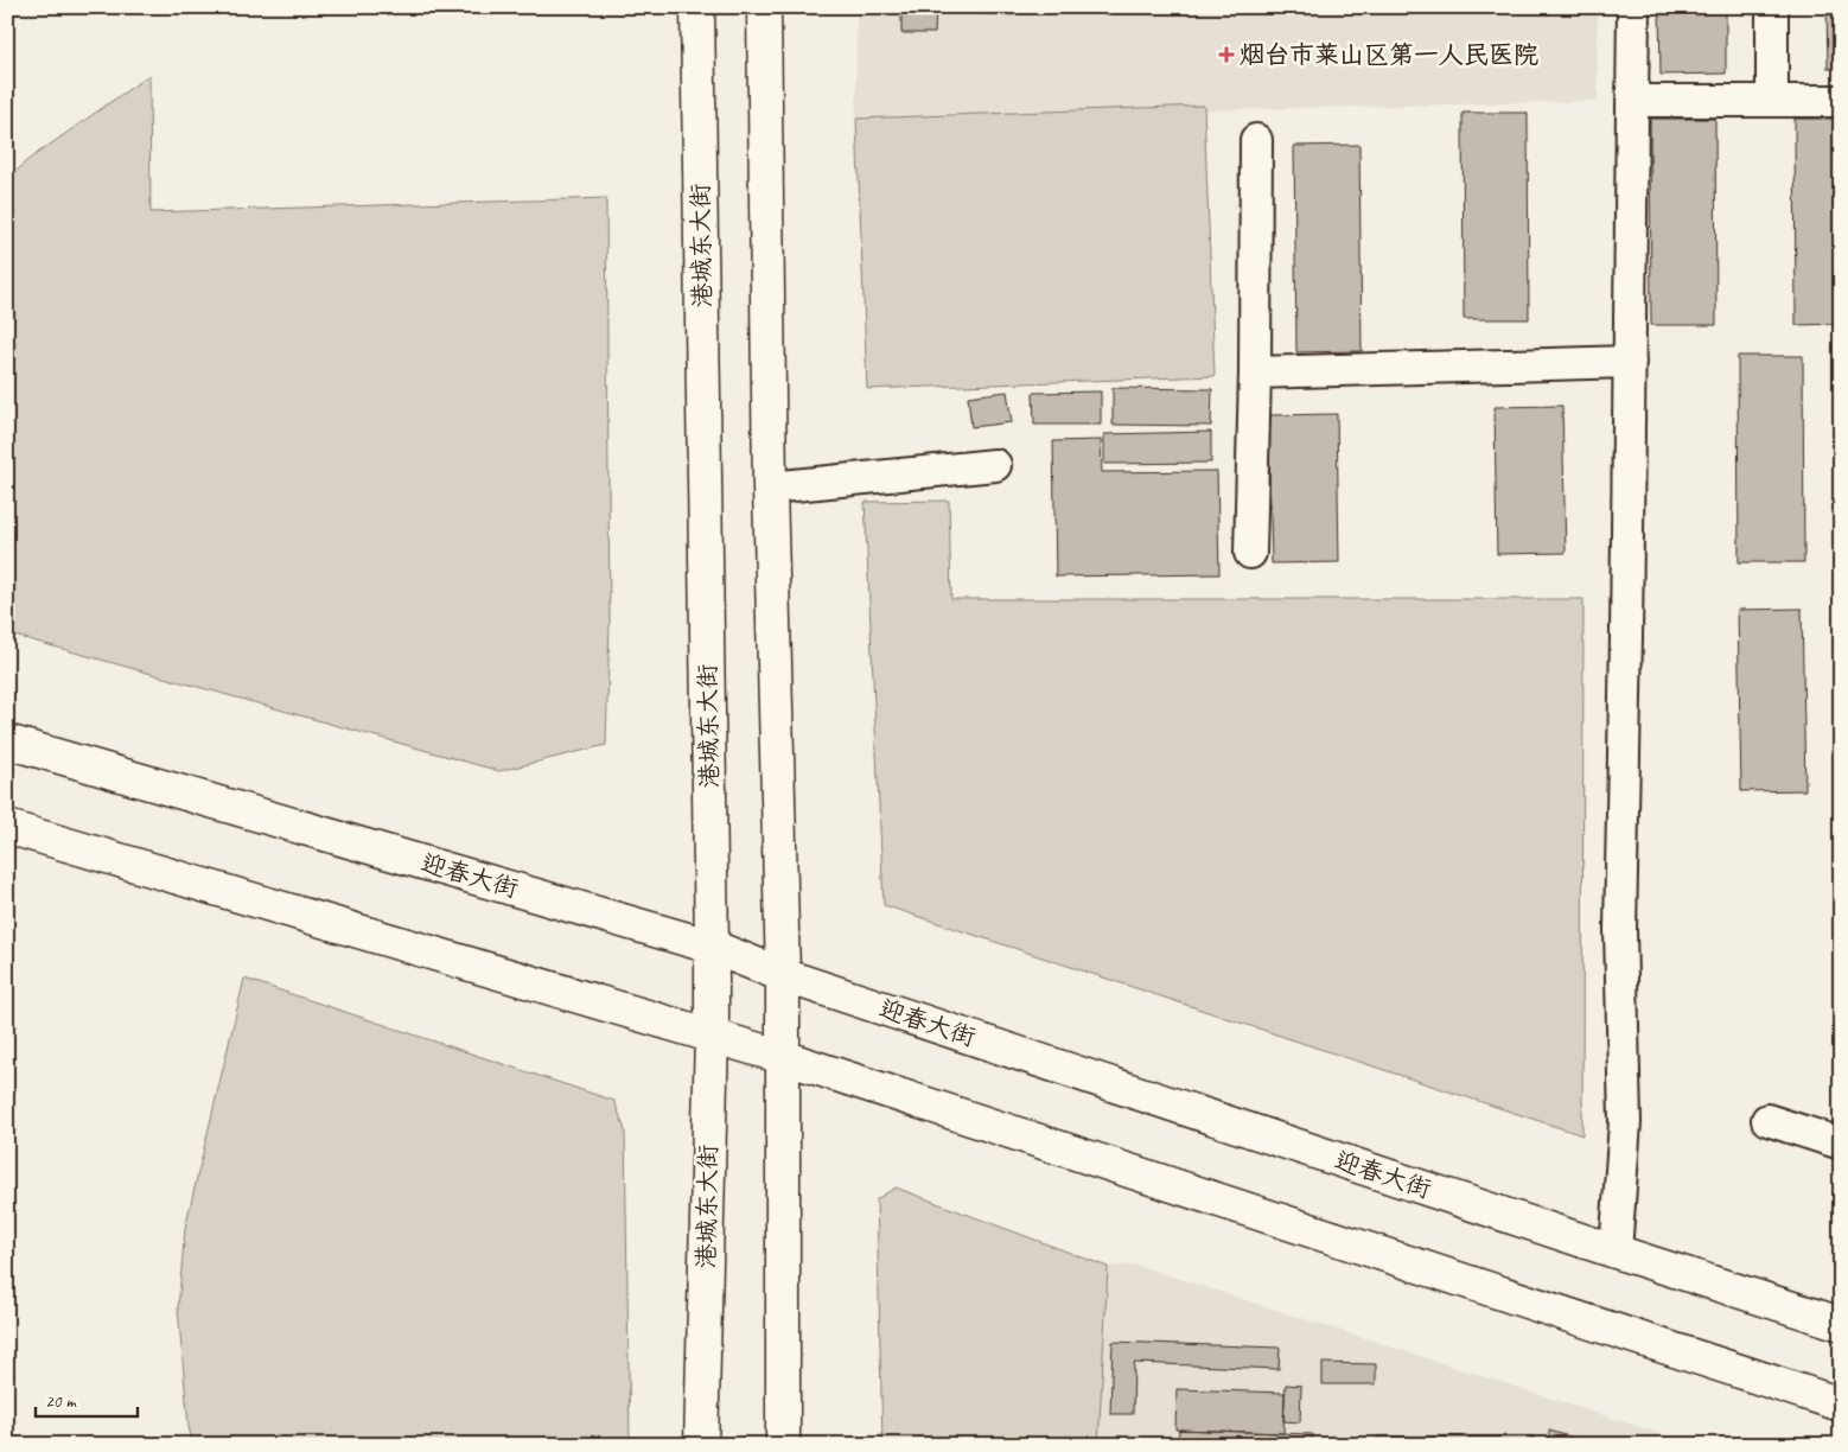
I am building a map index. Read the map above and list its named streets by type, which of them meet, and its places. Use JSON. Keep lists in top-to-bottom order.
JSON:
{
  "streets": {
    "main road": ["港城东大街", "迎春大街"]
  },
  "crossings": [
    ["港城东大街", "迎春大街"]
  ],
  "places": {
    "health": ["烟台市莱山区第一人民医院"]
  },
  "scale_bar": "20 m"
}
